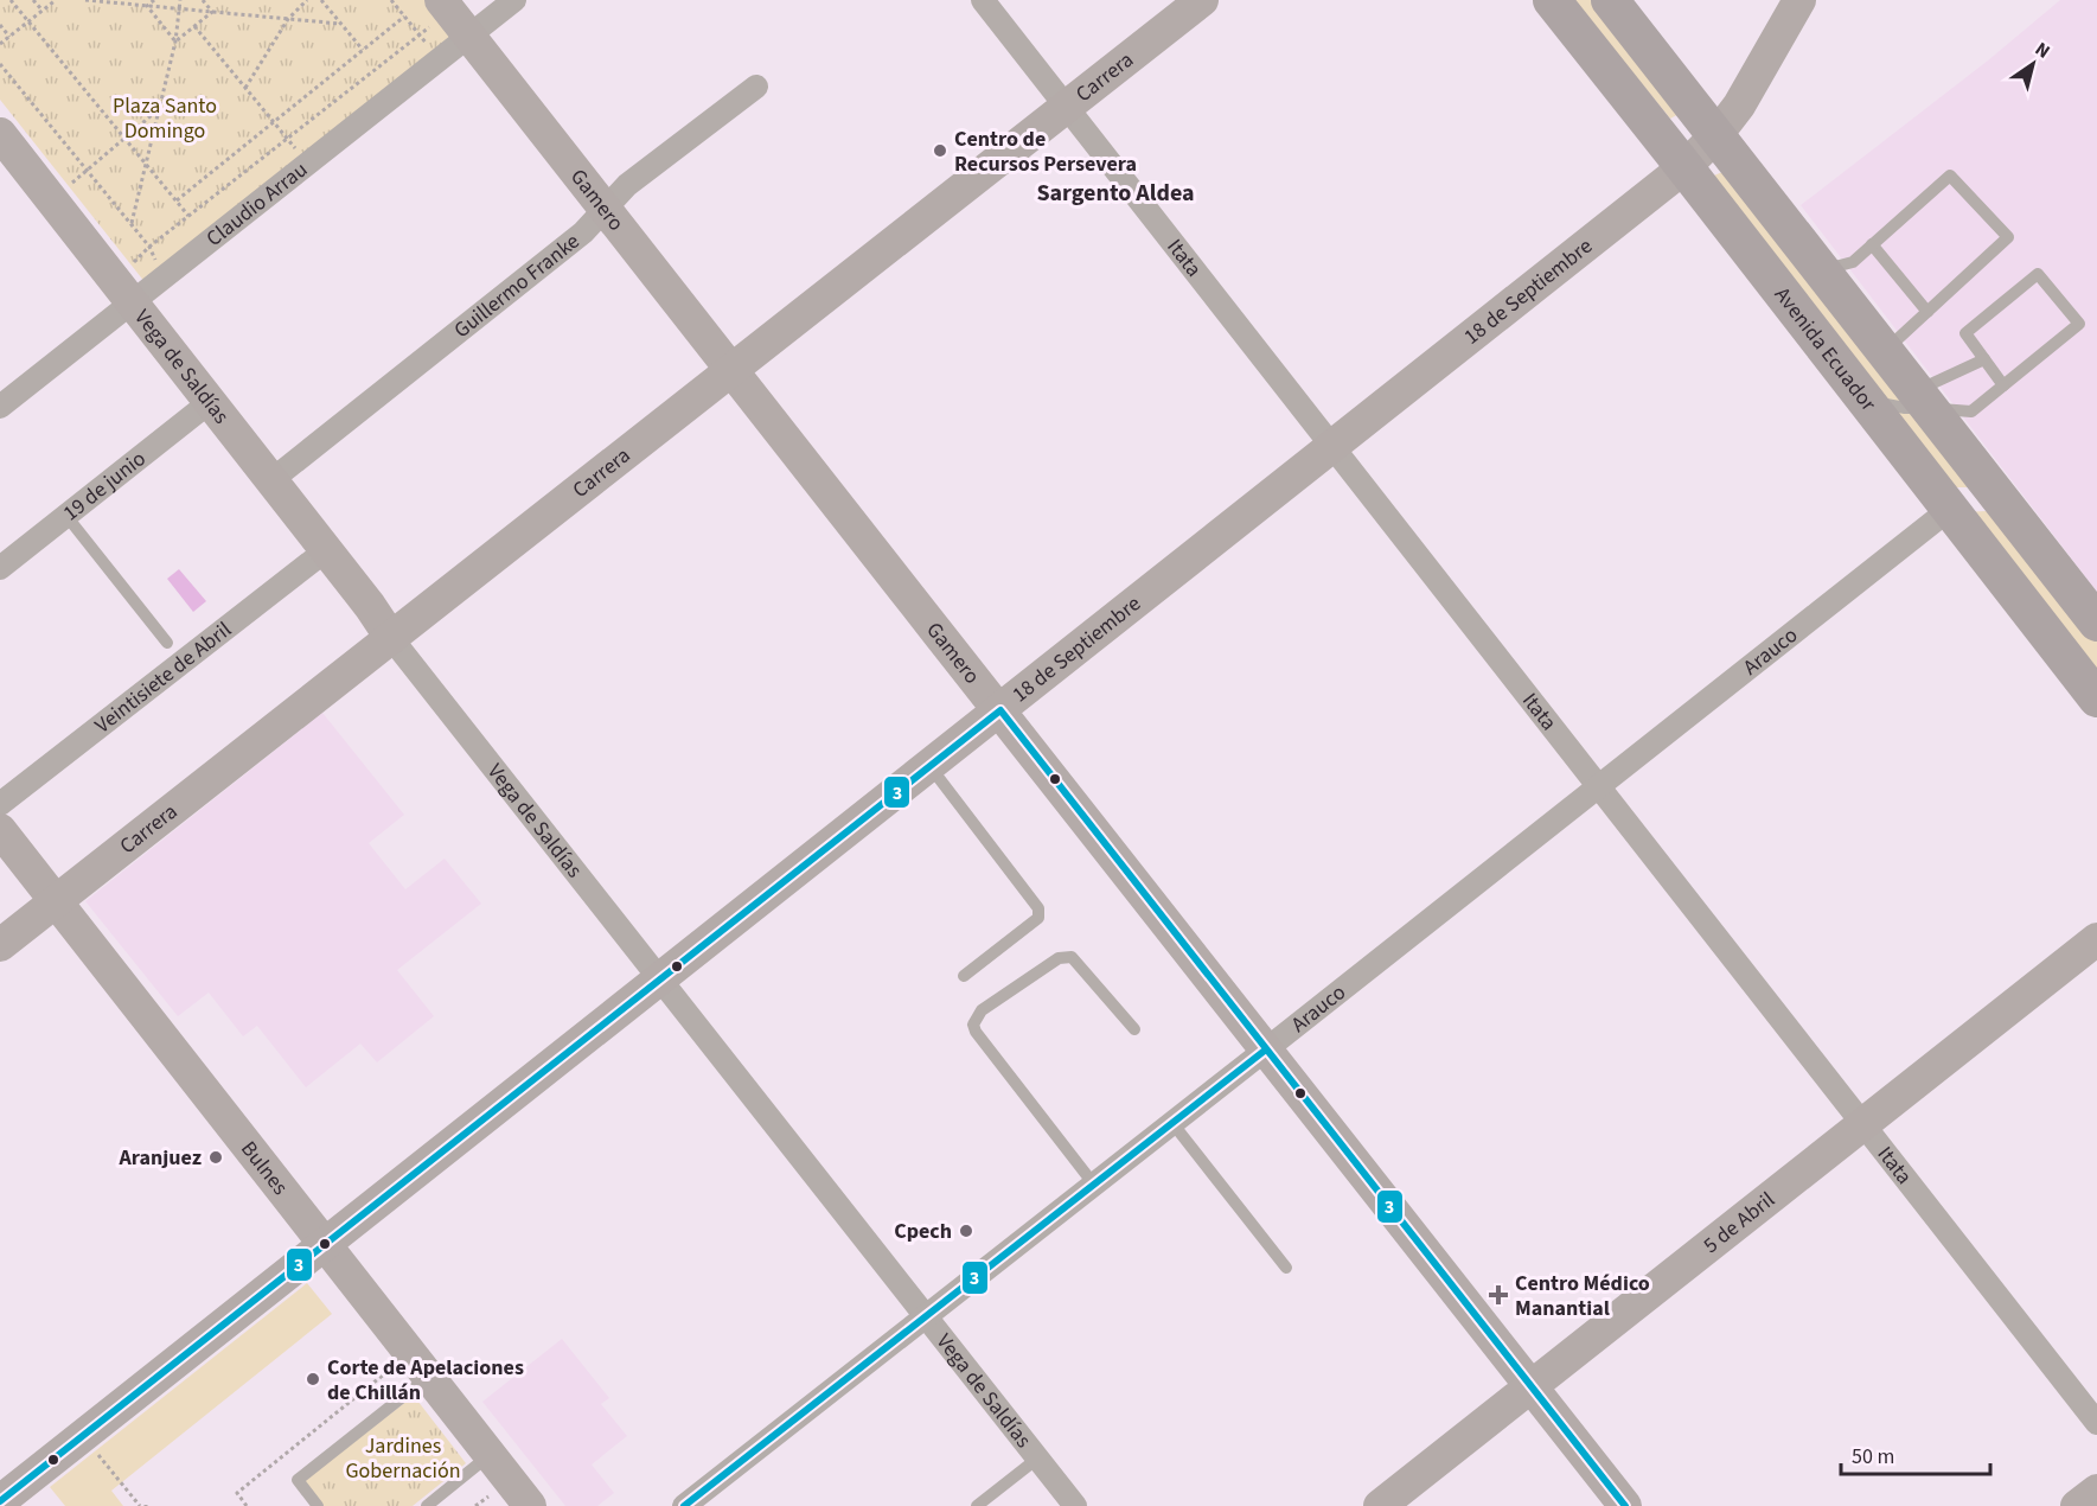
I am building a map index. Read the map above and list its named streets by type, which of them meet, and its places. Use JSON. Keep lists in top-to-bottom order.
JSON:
{
  "streets": {
    "main road": ["Avenida Ecuador"],
    "street": [
      "Carrera",
      "Gamero",
      "Claudio Arrau",
      "Itata",
      "Guillermo Franke",
      "18 de Septiembre",
      "Vega de Saldías",
      "19 de junio",
      "Arauco",
      "Veintisiete de Abril",
      "Bulnes",
      "5 de Abril"
    ]
  },
  "crossings": [
    ["Carrera", "Gamero"],
    ["Carrera", "Itata"],
    ["Carrera", "Vega de Saldías"],
    ["Carrera", "Bulnes"],
    ["Gamero", "Claudio Arrau"],
    ["Gamero", "Guillermo Franke"],
    ["Gamero", "18 de Septiembre"],
    ["Gamero", "Arauco"],
    ["Gamero", "5 de Abril"],
    ["Claudio Arrau", "Vega de Saldías"],
    ["Itata", "18 de Septiembre"],
    ["Itata", "Arauco"],
    ["Itata", "5 de Abril"],
    ["Guillermo Franke", "Vega de Saldías"],
    ["18 de Septiembre", "Avenida Ecuador"],
    ["18 de Septiembre", "Vega de Saldías"],
    ["18 de Septiembre", "Bulnes"],
    ["Avenida Ecuador", "Arauco"],
    ["Vega de Saldías", "19 de junio"],
    ["Vega de Saldías", "Arauco"],
    ["Vega de Saldías", "Veintisiete de Abril"]
  ],
  "districts": ["Sargento Aldea"],
  "parks": ["Plaza Santo Domingo", "Jardines Gobernación"],
  "places": {
    "other": [
      "Centro de Recursos Persevera",
      "Aranjuez",
      "Cpech",
      "Corte de Apelaciones de Chillán"
    ],
    "health": ["Centro Médico Manantial"]
  },
  "lines": ["transit line 3"],
  "scale_bar": "50 m",
  "north": "top right"
}
